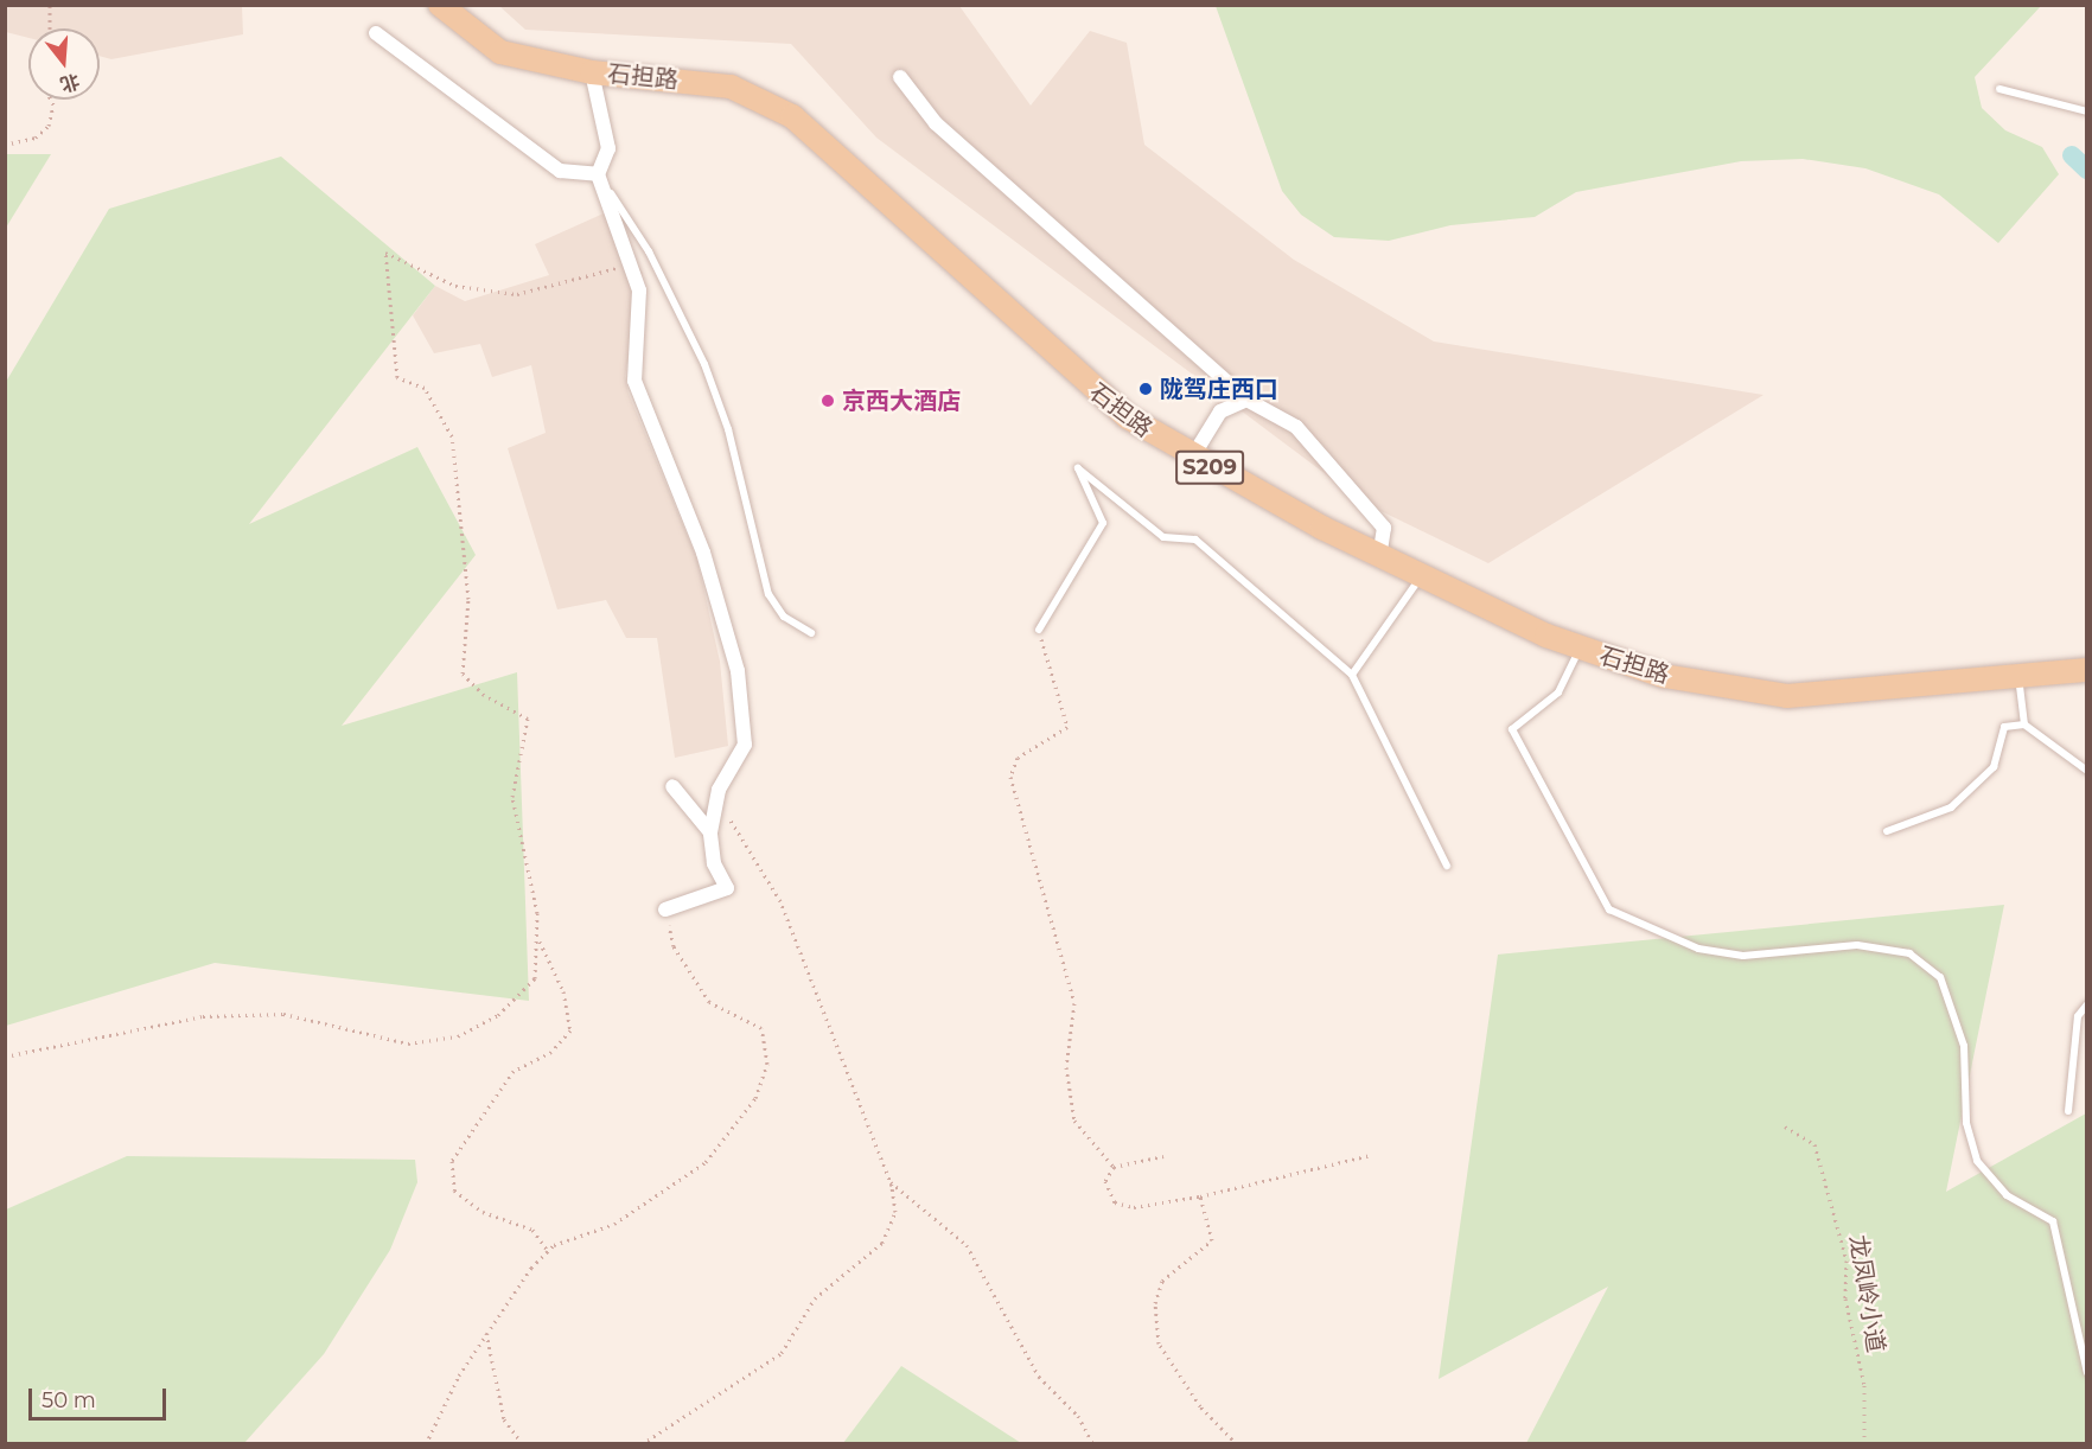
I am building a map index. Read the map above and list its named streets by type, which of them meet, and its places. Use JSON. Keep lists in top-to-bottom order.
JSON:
{
  "streets": {
    "main road": ["石担路", "S209"],
    "path": ["龙凤岭小道"]
  },
  "places": ["陇驾庄西口", "京西大酒店"],
  "scale_bar": "50 m",
  "north": "bottom"
}
